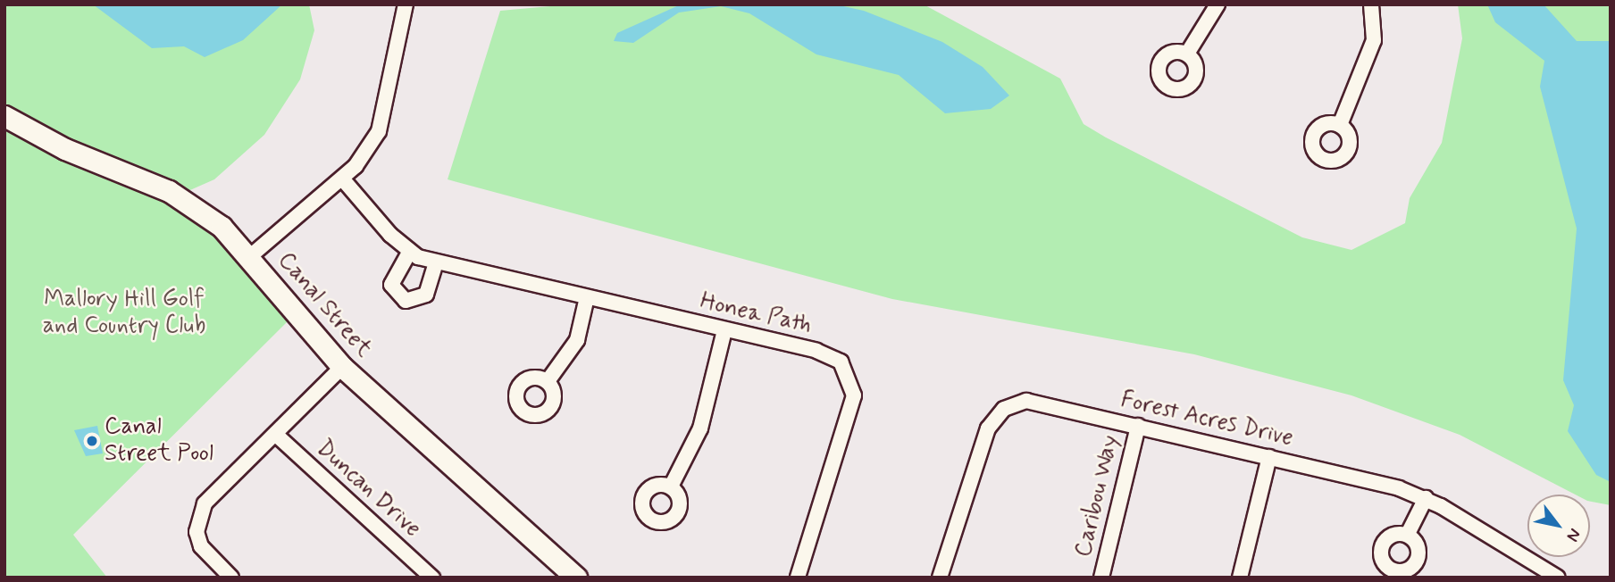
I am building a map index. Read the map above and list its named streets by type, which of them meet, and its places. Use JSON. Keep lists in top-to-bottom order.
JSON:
{
  "streets": {
    "street": [
      "Canal Street",
      "Honea Path",
      "Forest Acres Drive",
      "Duncan Drive",
      "Caribou Way"
    ]
  },
  "crossings": [
    ["Forest Acres Drive", "Caribou Way"]
  ],
  "parks": ["Mallory Hill Golf and Country Club"],
  "places": ["Canal Street Pool"],
  "north": "bottom right"
}
